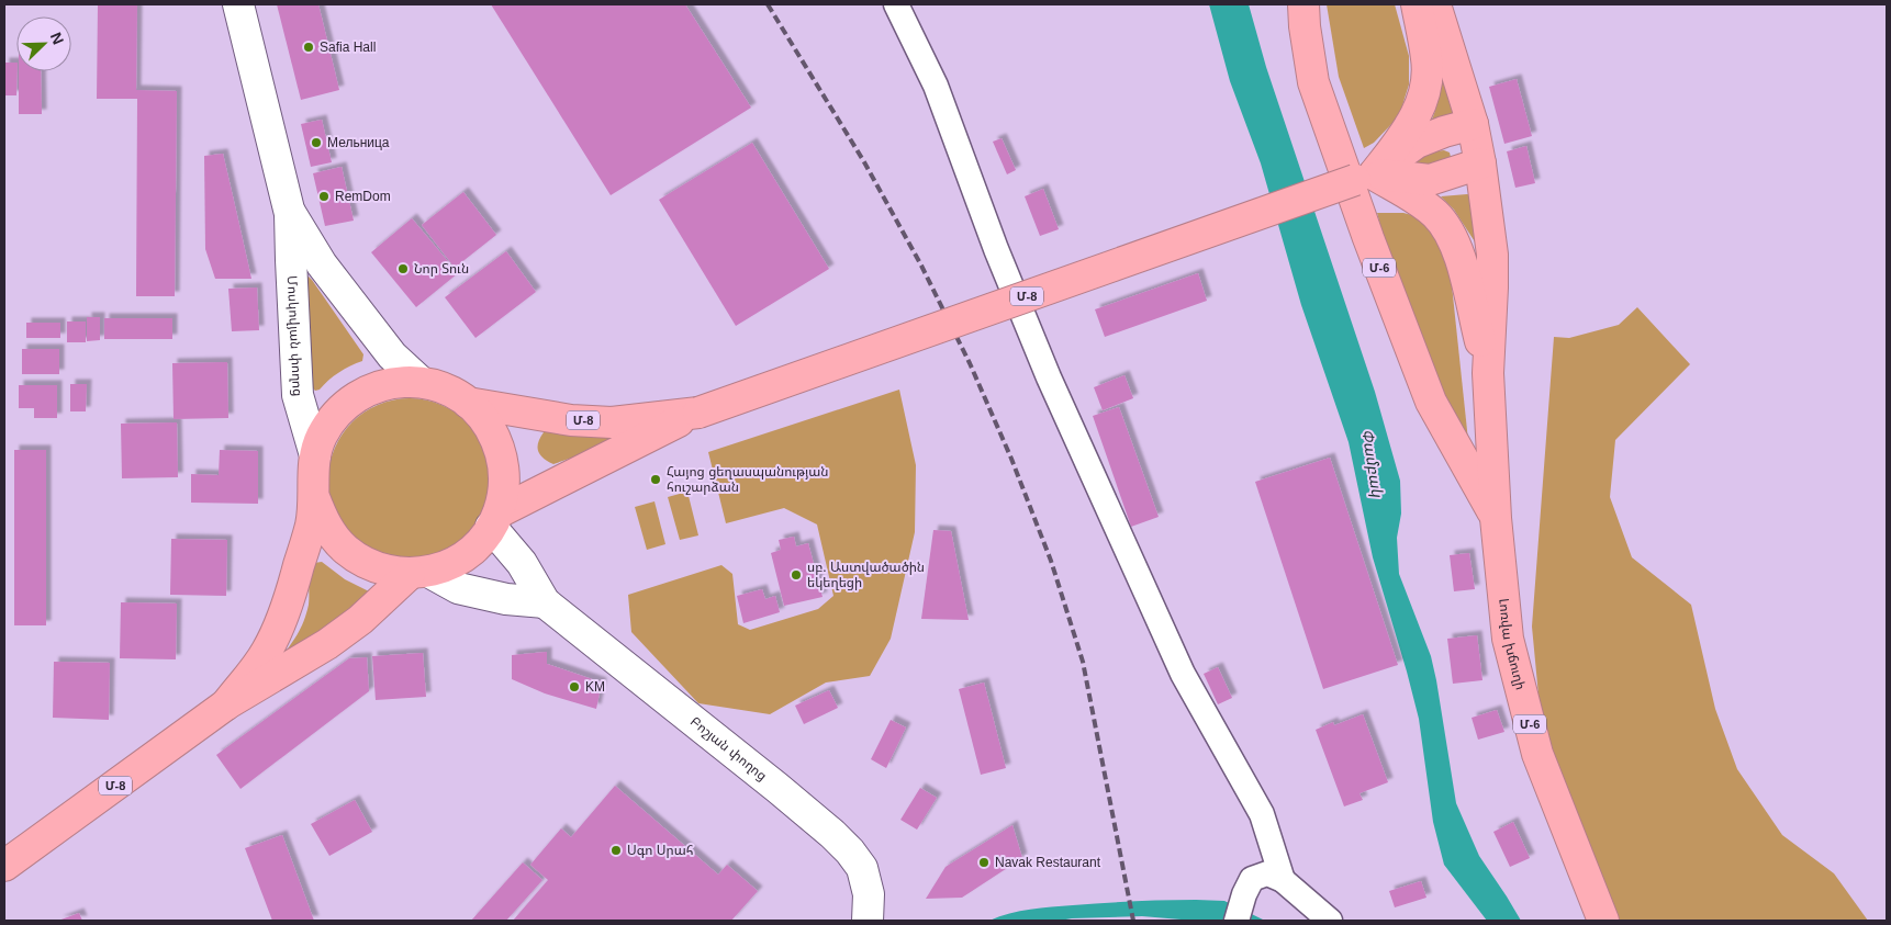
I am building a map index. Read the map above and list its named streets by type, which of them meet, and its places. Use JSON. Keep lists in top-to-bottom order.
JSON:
{
  "streets": {
    "highway": ["Մ-6", "Մ-8", "Լոռվա խճուղի"],
    "street": ["Մոսկովյան փողոց", "Բոշյան փողոց"]
  },
  "crossings": [
    ["Մ-6", "Մ-8"],
    ["Մ-6", "Լոռվա խճուղի"],
    ["Մ-8", "Մոսկովյան փողոց"],
    ["Մ-8", "Բոշյան փողոց"],
    ["Մոսկովյան փողոց", "Բոշյան փողոց"]
  ],
  "water": ["Փամբակ"],
  "places": [
    "Safia Hall",
    "Мельница",
    "RemDom",
    "Նոր Տուն",
    "Հայոց ցեղասպանության հուշարձան",
    "սբ. Աստվածածին եկեղեցի",
    "KM",
    "Սգո Սրահ",
    "Navak Restaurant"
  ],
  "north": "top right"
}
